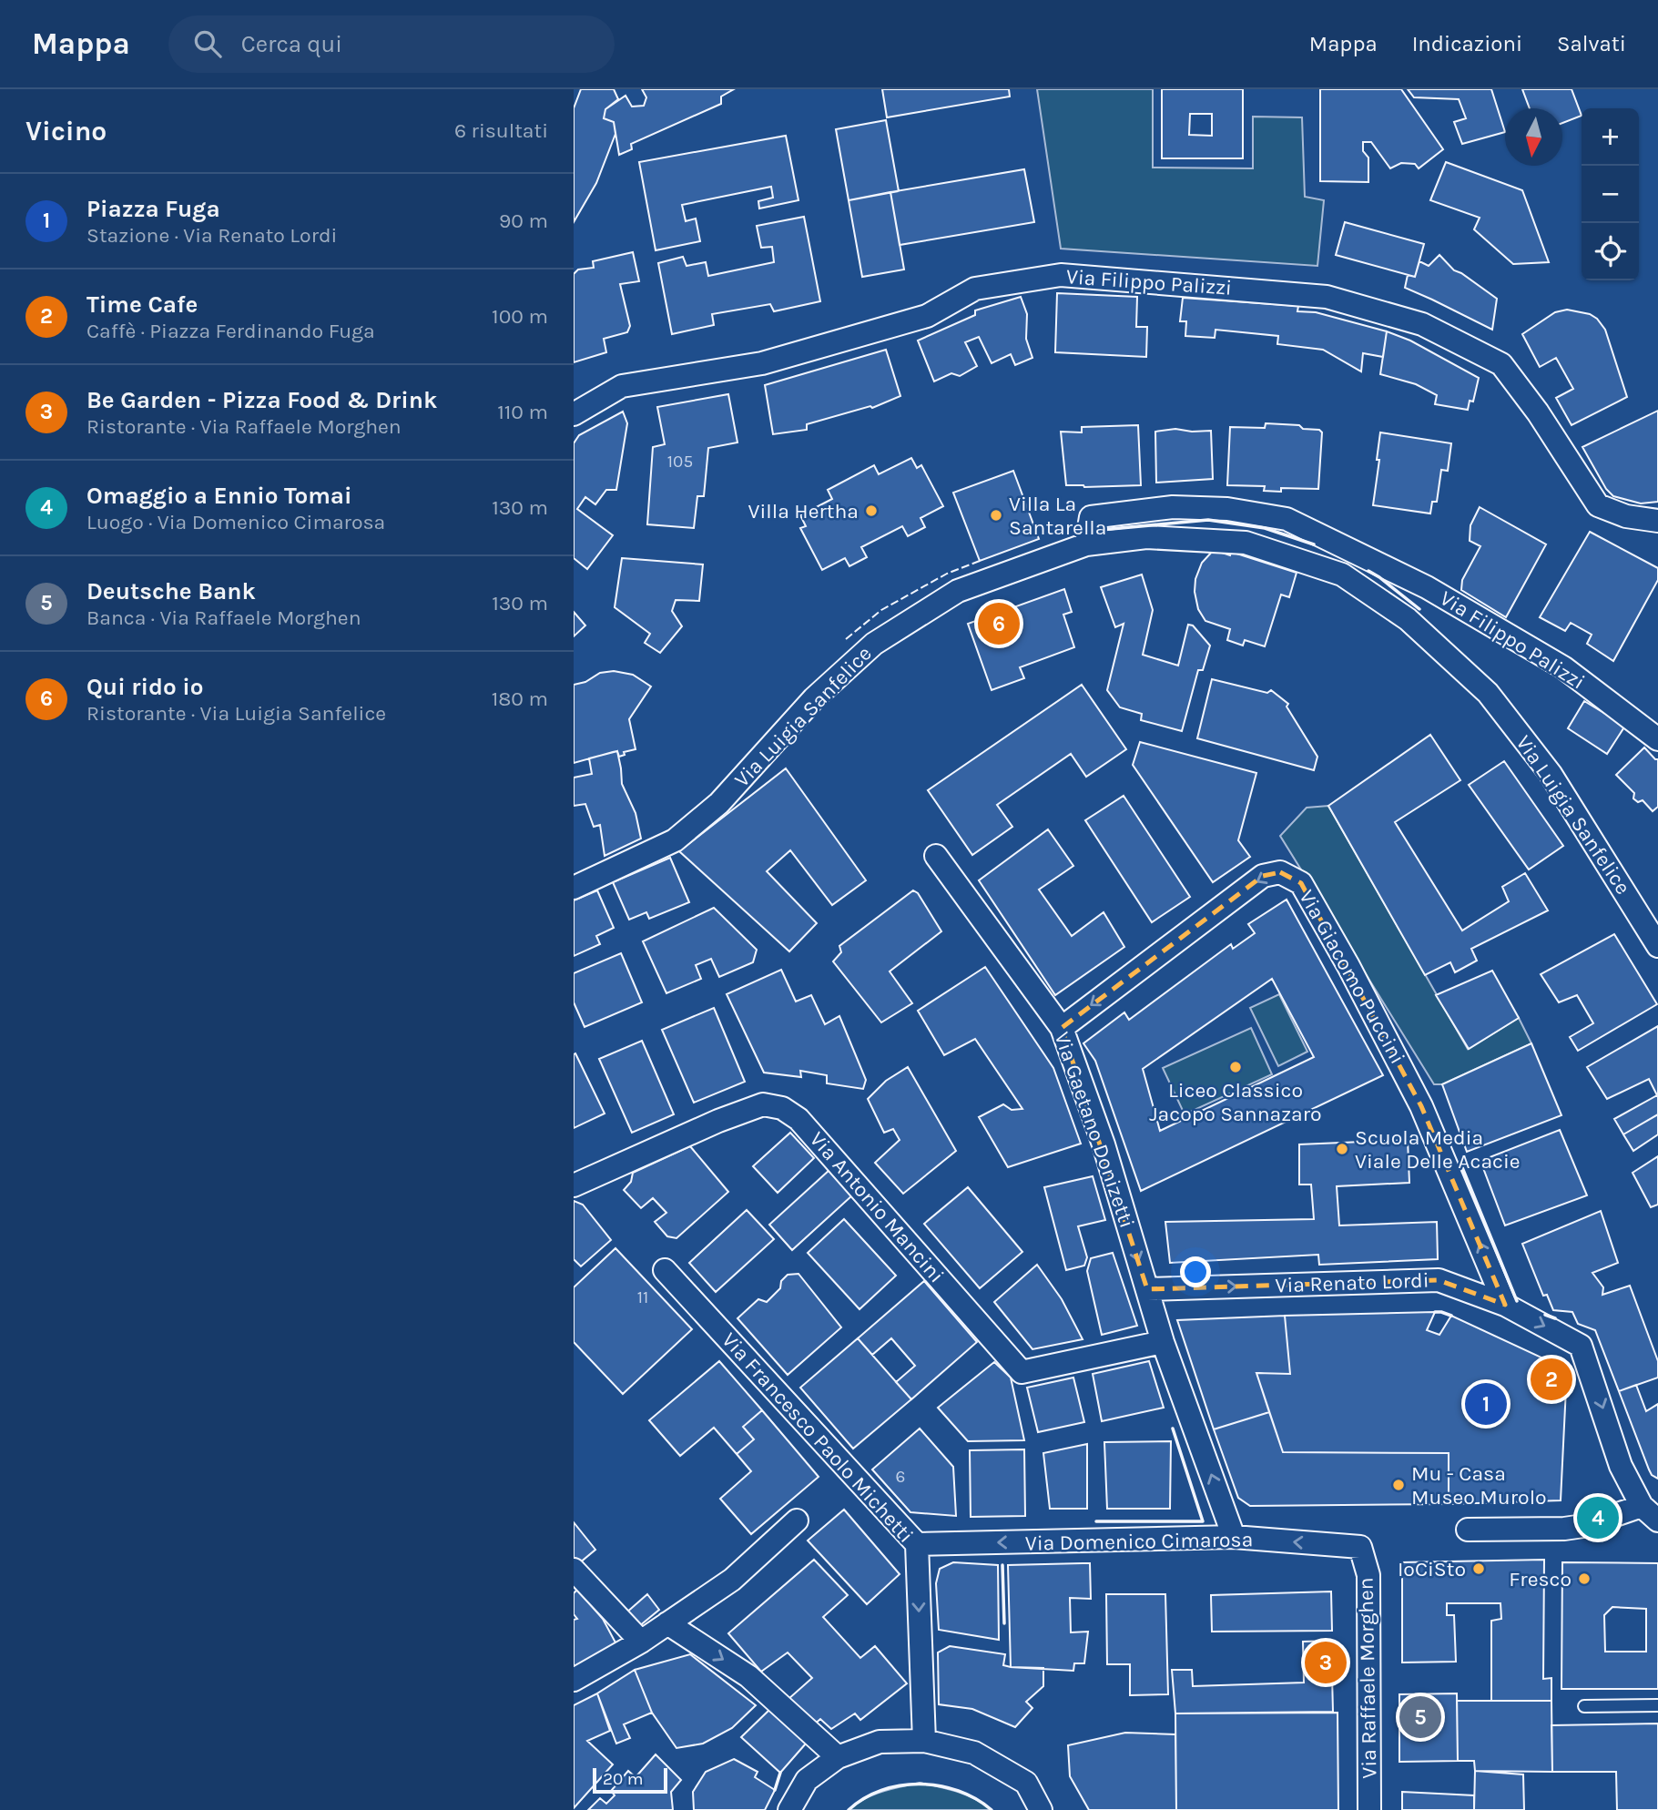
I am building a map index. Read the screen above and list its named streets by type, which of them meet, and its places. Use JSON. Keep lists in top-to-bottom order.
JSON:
{
  "streets": {
    "street": [
      "Via Filippo Palizzi",
      "Via Luigia Sanfelice",
      "Via Giacomo Puccini",
      "Via Gaetano Donizetti",
      "Via Antonio Mancini",
      "Via Renato Lordi",
      "Via Francesco Paolo Michetti",
      "Via Domenico Cimarosa",
      "Via Raffaele Morghen"
    ]
  },
  "crossings": [
    ["Via Filippo Palizzi", "Via Luigia Sanfelice"],
    ["Via Giacomo Puccini", "Via Gaetano Donizetti"],
    ["Via Giacomo Puccini", "Via Renato Lordi"],
    ["Via Gaetano Donizetti", "Via Renato Lordi"],
    ["Via Francesco Paolo Michetti", "Via Domenico Cimarosa"],
    ["Via Domenico Cimarosa", "Via Raffaele Morghen"]
  ],
  "one_way": ["Via Gaetano Donizetti", "Via Renato Lordi", "Via Domenico Cimarosa"],
  "places": [
    "Villa Hertha",
    "Villa La Santarella",
    "Liceo Classico Jacopo Sannazaro",
    "Scuola Media Viale Delle Acacie",
    "Mu - Casa Museo Murolo",
    "IoCiSto",
    "Fresco"
  ],
  "house_numbers": ["105", "11", "6"],
  "scale_bar": "20 m",
  "north": "bottom",
  "page": {
    "header": "Mappa",
    "search": "Cerca qui",
    "nav": ["Mappa", "Indicazioni", "Salvati"],
    "heading": ["Vicino", "6 risultati"],
    "map_buttons": ["+", "−"],
    "list": [
      {
        "mark": "1",
        "name": "Piazza Fuga",
        "note": "Stazione · Via Renato Lordi",
        "value": "90 m"
      },
      {
        "mark": "2",
        "name": "Time Cafe",
        "note": "Caffè · Piazza Ferdinando Fuga",
        "value": "100 m"
      },
      {
        "mark": "3",
        "name": "Be Garden - Pizza Food & Drink",
        "note": "Ristorante · Via Raffaele Morghen",
        "value": "110 m"
      },
      {
        "mark": "4",
        "name": "Omaggio a Ennio Tomai",
        "note": "Luogo · Via Domenico Cimarosa",
        "value": "130 m"
      },
      {
        "mark": "5",
        "name": "Deutsche Bank",
        "note": "Banca · Via Raffaele Morghen",
        "value": "130 m"
      },
      {
        "mark": "6",
        "name": "Qui rido io",
        "note": "Ristorante · Via Luigia Sanfelice",
        "value": "180 m"
      }
    ],
    "pins": [
      "6",
      "2",
      "1",
      "4",
      "3",
      "5"
    ],
    "scale": "20 m"
  }
}
